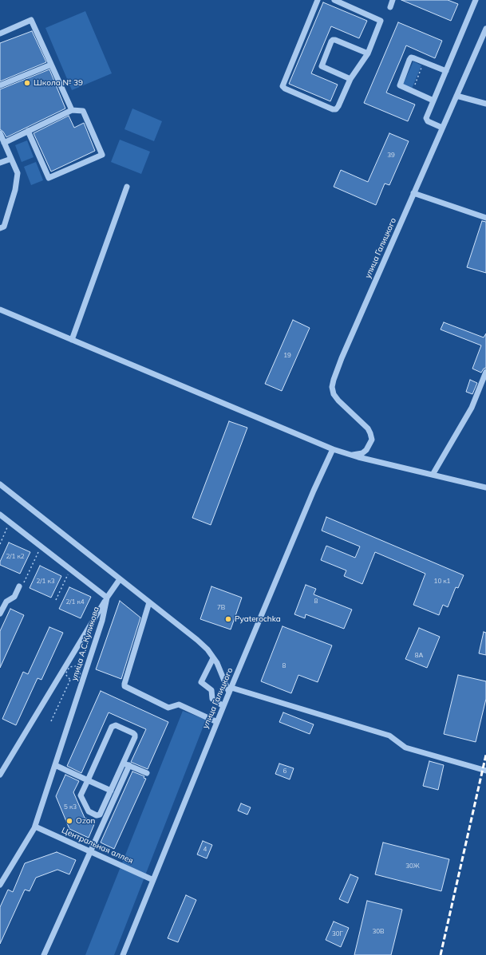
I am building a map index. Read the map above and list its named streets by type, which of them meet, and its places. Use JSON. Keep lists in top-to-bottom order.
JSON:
{
  "streets": {
    "street": ["улица Галицкого", "улица А.С.Куликова", "Центральная аллея"]
  },
  "crossings": [
    ["улица Галицкого", "Центральная аллея"],
    ["улица А.С.Куликова", "Центральная аллея"]
  ],
  "places": ["Школа № 39", "Pyaterochka", "Ozon"],
  "house_numbers": [
    "39",
    "19",
    "2/1 к2",
    "2/1 к3",
    "10 к1",
    "8",
    "2/1 к4",
    "7В",
    "8А",
    "8",
    "6",
    "5 к3",
    "4",
    "30Ж",
    "30В",
    "30Г"
  ]
}
